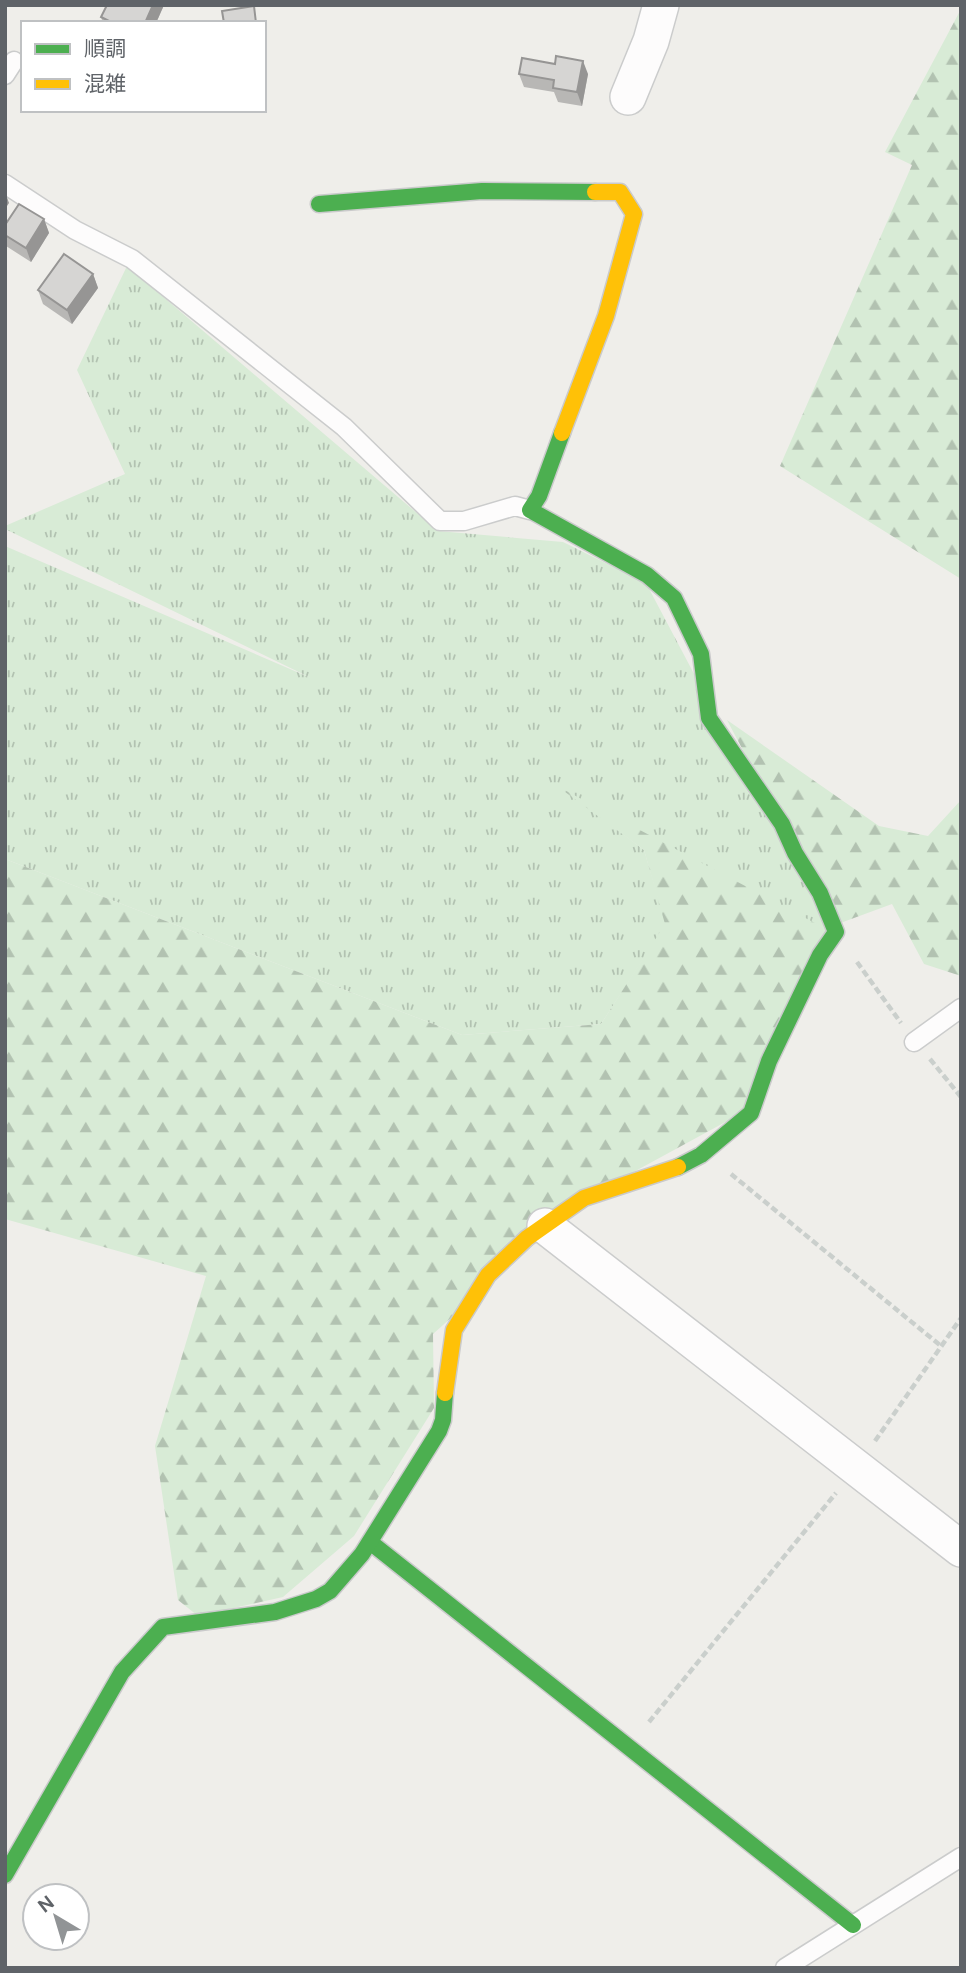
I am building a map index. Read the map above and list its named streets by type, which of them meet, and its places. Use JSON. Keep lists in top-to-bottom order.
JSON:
{
  "legend": ["順調", "混雑"],
  "north": "top left"
}
